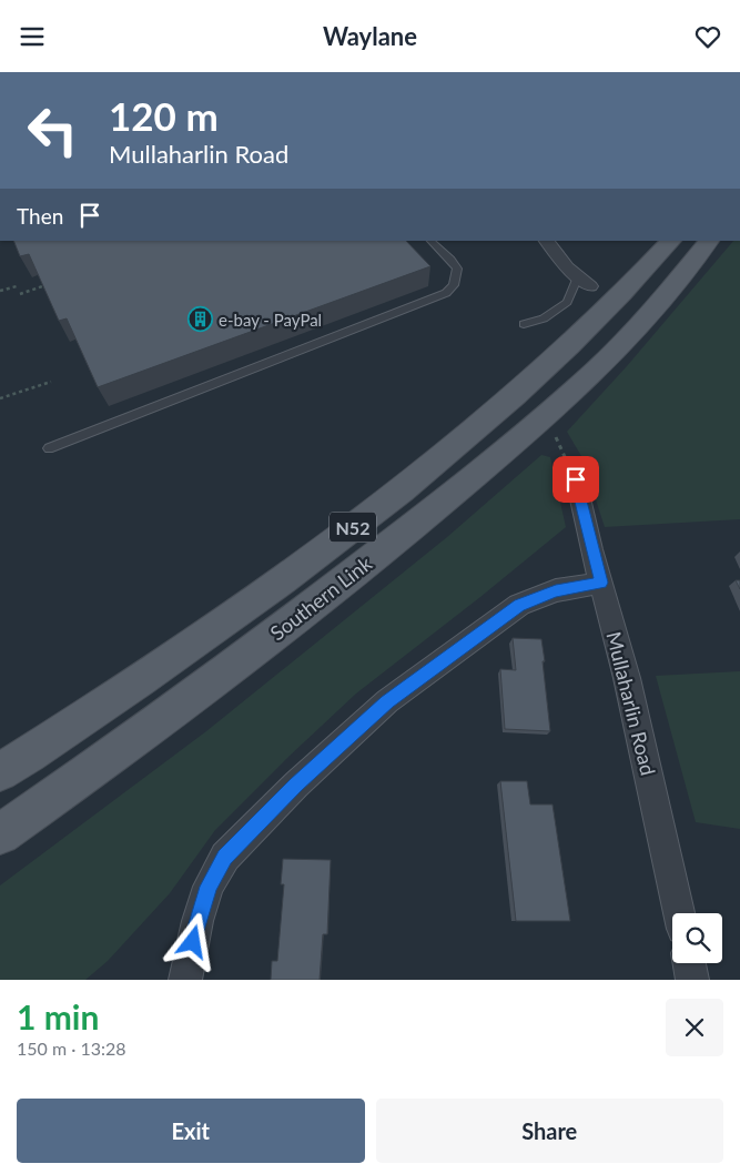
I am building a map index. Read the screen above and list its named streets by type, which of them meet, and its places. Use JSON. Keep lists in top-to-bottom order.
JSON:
{
  "streets": {
    "main road": ["N52", "Southern Link"],
    "street": ["Mullaharlin Road"]
  },
  "places": {
    "building": ["e-bay - PayPal"]
  },
  "page": {
    "header": "Waylane",
    "turn": ["120 m", "Mullaharlin Road"],
    "then": "Then",
    "heading": ["1 min", "150 m · 13:28"],
    "buttons": ["Exit", "Share"]
  }
}
